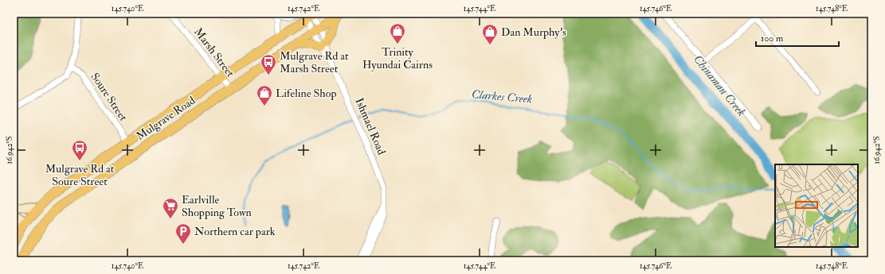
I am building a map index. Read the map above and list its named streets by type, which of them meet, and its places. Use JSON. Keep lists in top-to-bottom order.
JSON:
{
  "streets": {
    "main road": ["Mulgrave Road"],
    "street": ["Marsh Street", "Soure Street", "Ishmael Road"]
  },
  "crossings": [
    ["Marsh Street", "Mulgrave Road"],
    ["Soure Street", "Mulgrave Road"],
    ["Mulgrave Road", "Ishmael Road"]
  ],
  "water": ["Chinaman Creek", "Clarkes Creek"],
  "places": {
    "shop": ["Trinity Hyundai Cairns", "Dan Murphy's", "Lifeline Shop"],
    "bus stop": ["Mulgrave Rd at Marsh Street", "Mulgrave Rd at Soure Street"],
    "supermarket": ["Earlville Shopping Town"],
    "parking": ["Northern car park"]
  },
  "scale_bar": "100 m",
  "coordinates": [
    "145.740°E",
    "145.742°E",
    "145.744°E",
    "145.746°E",
    "145.748°E",
    "16.942°S"
  ]
}
